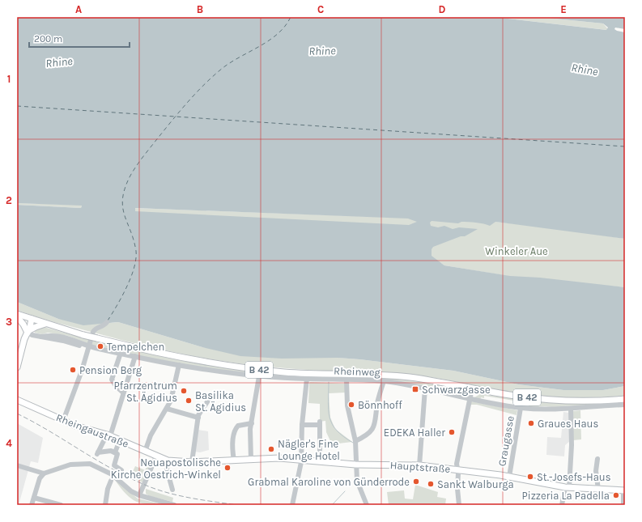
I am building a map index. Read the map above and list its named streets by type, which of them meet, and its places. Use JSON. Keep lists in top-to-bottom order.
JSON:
{
  "streets": {
    "main road": ["B 42", "Rheingaustraße", "Hauptstraße"],
    "street": ["Rheinweg", "Graugasse"]
  },
  "crossings": [
    ["Rheinweg", "Graugasse"],
    ["Rheingaustraße", "Hauptstraße"],
    ["Graugasse", "Hauptstraße"]
  ],
  "water": ["Rhine"],
  "parks": ["Winkeler Aue"],
  "places": {
    "other": [
      "Tempelchen",
      "Pension Berg",
      "Pfarrzentrum St. Ägidius",
      "Basilika St. Ägidius",
      "Bönnhoff",
      "Graues Haus",
      "EDEKA Haller",
      "Nägler's Fine Lounge Hotel",
      "Neuapostolische Kirche Oestrich-Winkel",
      "St.-Josefs-Haus",
      "Grabmal Karoline von Günderrode",
      "Sankt Walburga",
      "Pizzeria La Padella"
    ],
    "transit": ["Schwarzgasse"]
  },
  "scale_bar": "200 m",
  "grid": {
    "columns": [
      "A",
      "B",
      "C",
      "D",
      "E"
    ],
    "rows": [
      "1",
      "2",
      "3",
      "4"
    ]
  }
}
